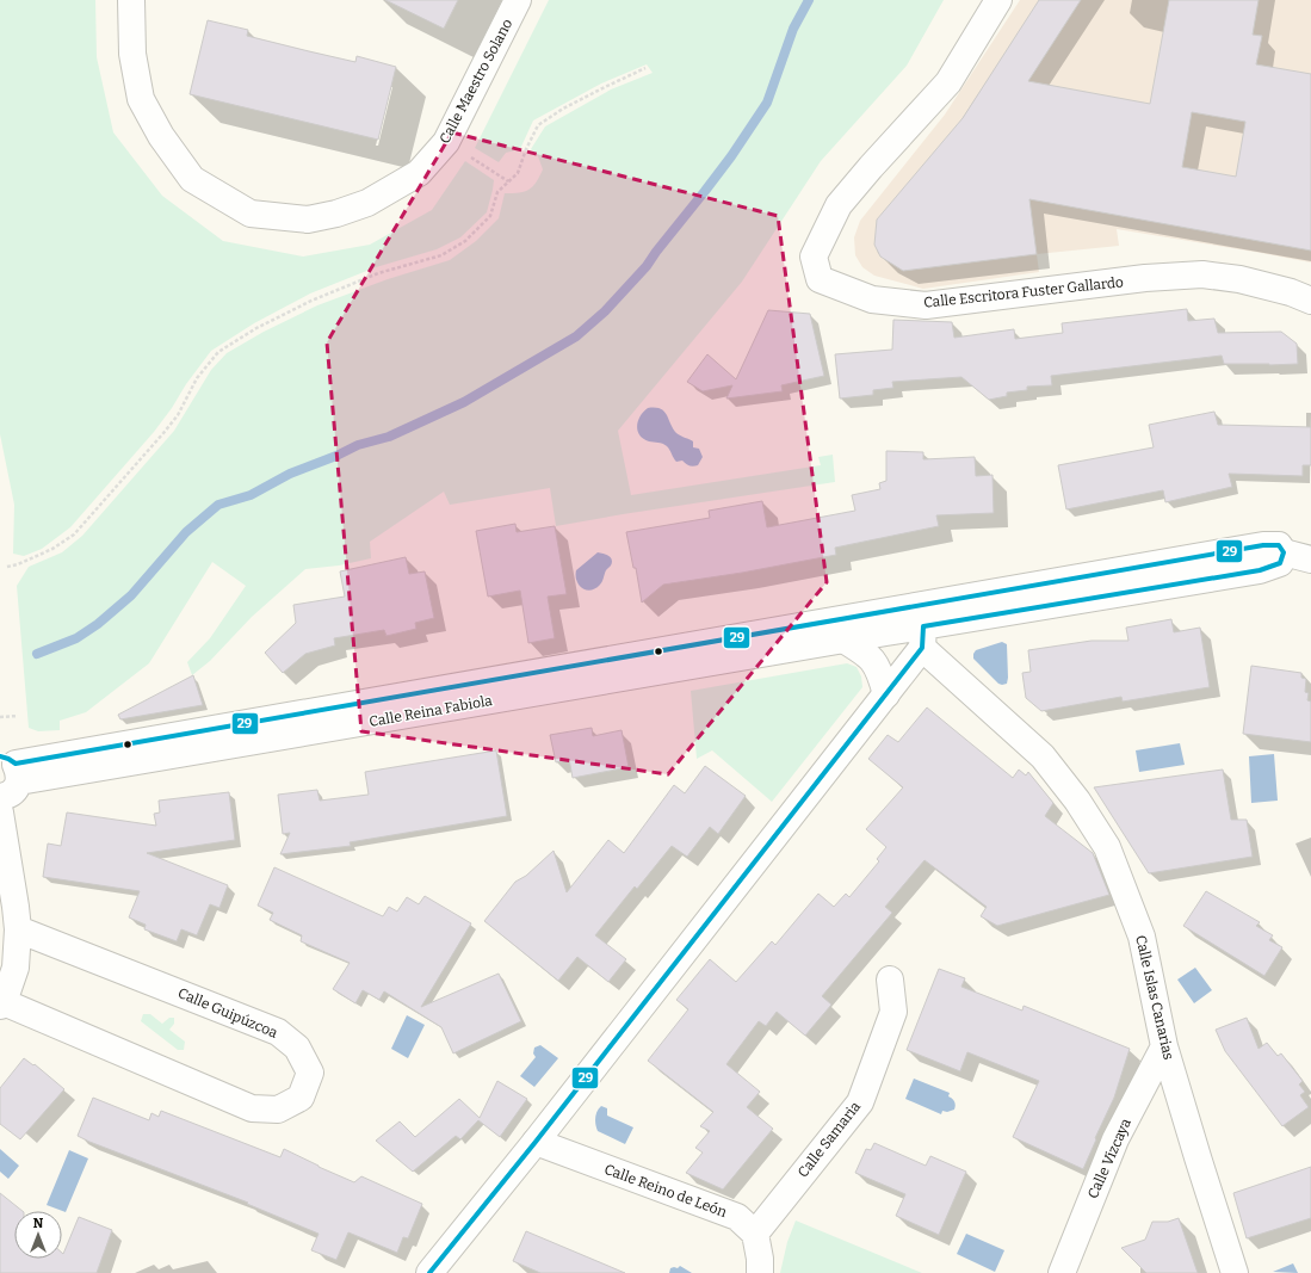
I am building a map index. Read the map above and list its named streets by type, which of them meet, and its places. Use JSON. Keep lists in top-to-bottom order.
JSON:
{
  "streets": {
    "street": [
      "Calle Maestro Solano",
      "Calle Escritora Fuster Gallardo",
      "Calle Reina Fabiola",
      "Calle Islas Canarias",
      "Calle Guipúzcoa",
      "Calle Samaria",
      "Calle Vizcaya",
      "Calle Reino de León"
    ]
  },
  "crossings": [
    ["Calle Reina Fabiola", "Calle Islas Canarias"],
    ["Calle Islas Canarias", "Calle Vizcaya"],
    ["Calle Samaria", "Calle Reino de León"]
  ],
  "lines": ["transit line 29"],
  "north": "top"
}
